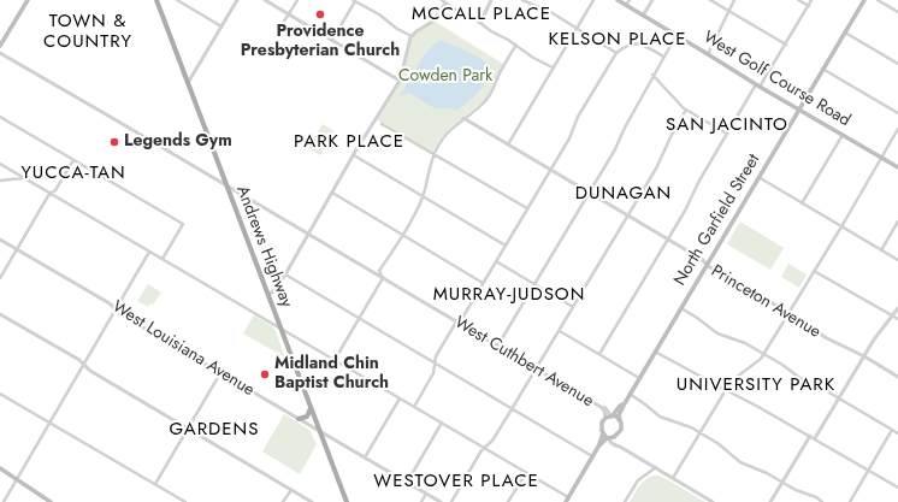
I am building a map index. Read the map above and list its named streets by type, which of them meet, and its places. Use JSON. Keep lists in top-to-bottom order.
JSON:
{
  "streets": {
    "main road": ["West Golf Course Road", "North Garfield Street", "Andrews Highway"],
    "street": ["Princeton Avenue", "West Louisiana Avenue", "West Cuthbert Avenue"]
  },
  "crossings": [
    ["West Golf Course Road", "North Garfield Street"],
    ["North Garfield Street", "Princeton Avenue"],
    ["Andrews Highway", "West Louisiana Avenue"],
    ["Andrews Highway", "West Cuthbert Avenue"]
  ],
  "districts": [
    "MCCALL PLACE",
    "TOWN & COUNTRY",
    "KELSON PLACE",
    "SAN JACINTO",
    "PARK PLACE",
    "YUCCA-TAN",
    "DUNAGAN",
    "MURRAY-JUDSON",
    "UNIVERSITY PARK",
    "GARDENS",
    "WESTOVER PLACE"
  ],
  "parks": ["Cowden Park"],
  "places": ["Providence Presbyterian Church", "Legends Gym", "Midland Chin Baptist Church"]
}
